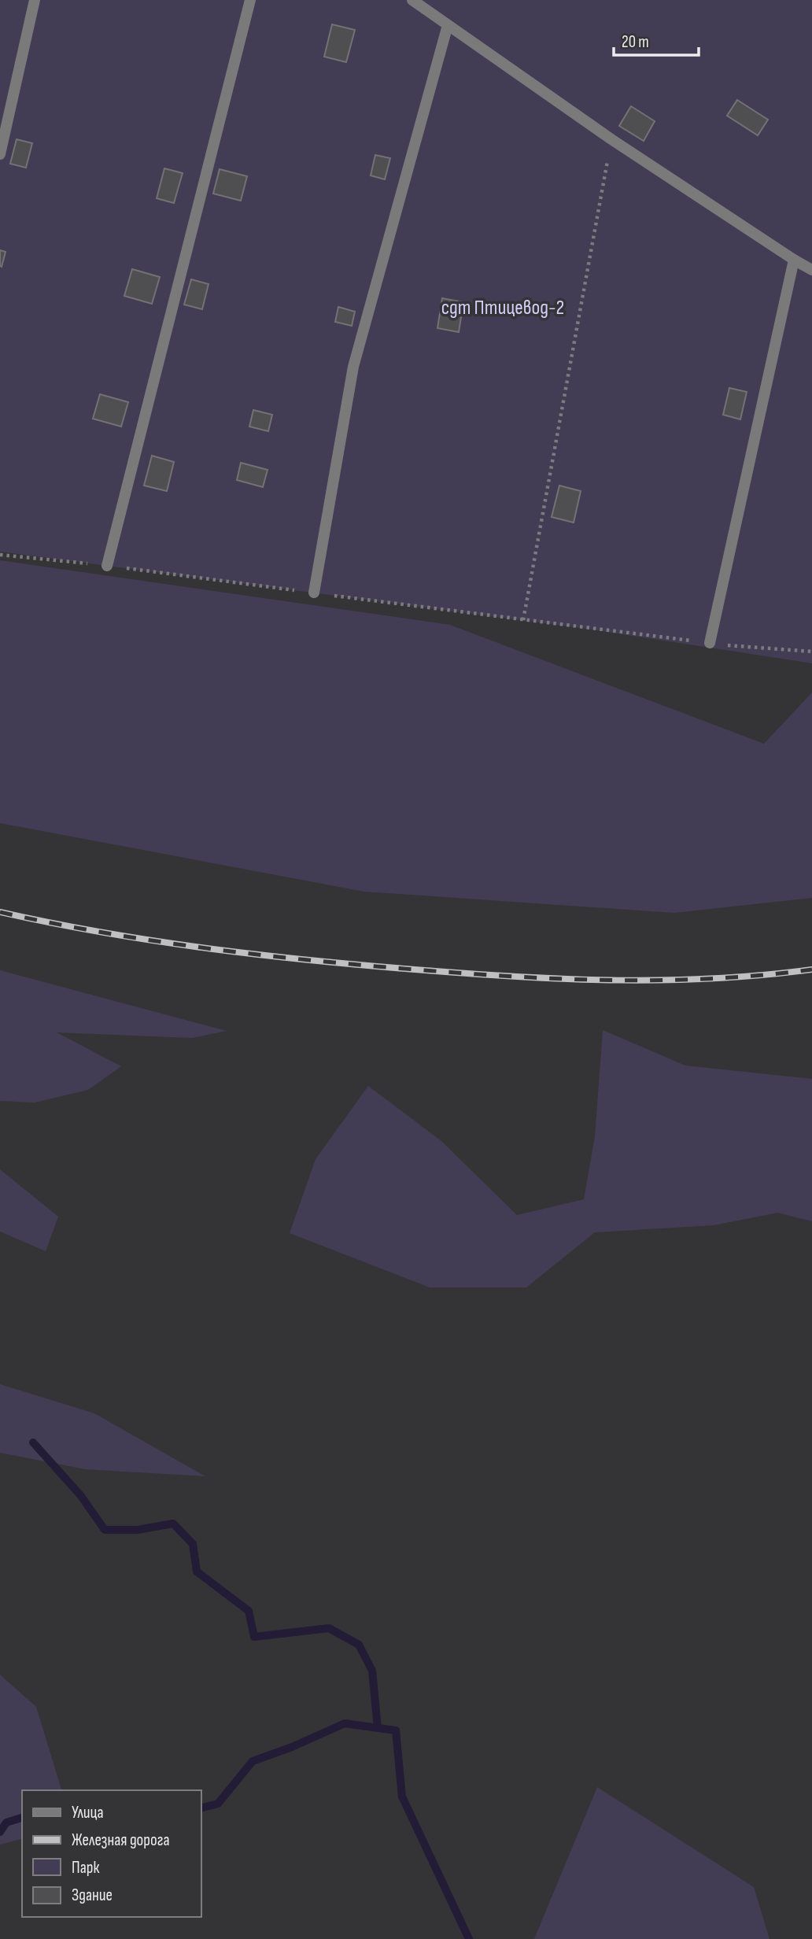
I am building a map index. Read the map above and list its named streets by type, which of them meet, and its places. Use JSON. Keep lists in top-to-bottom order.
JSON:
{
  "parks": ["сдт Птицевод-2"],
  "legend": [
    "Улица",
    "Железная дорога",
    "Парк",
    "Здание"
  ],
  "scale_bar": "20 m"
}
